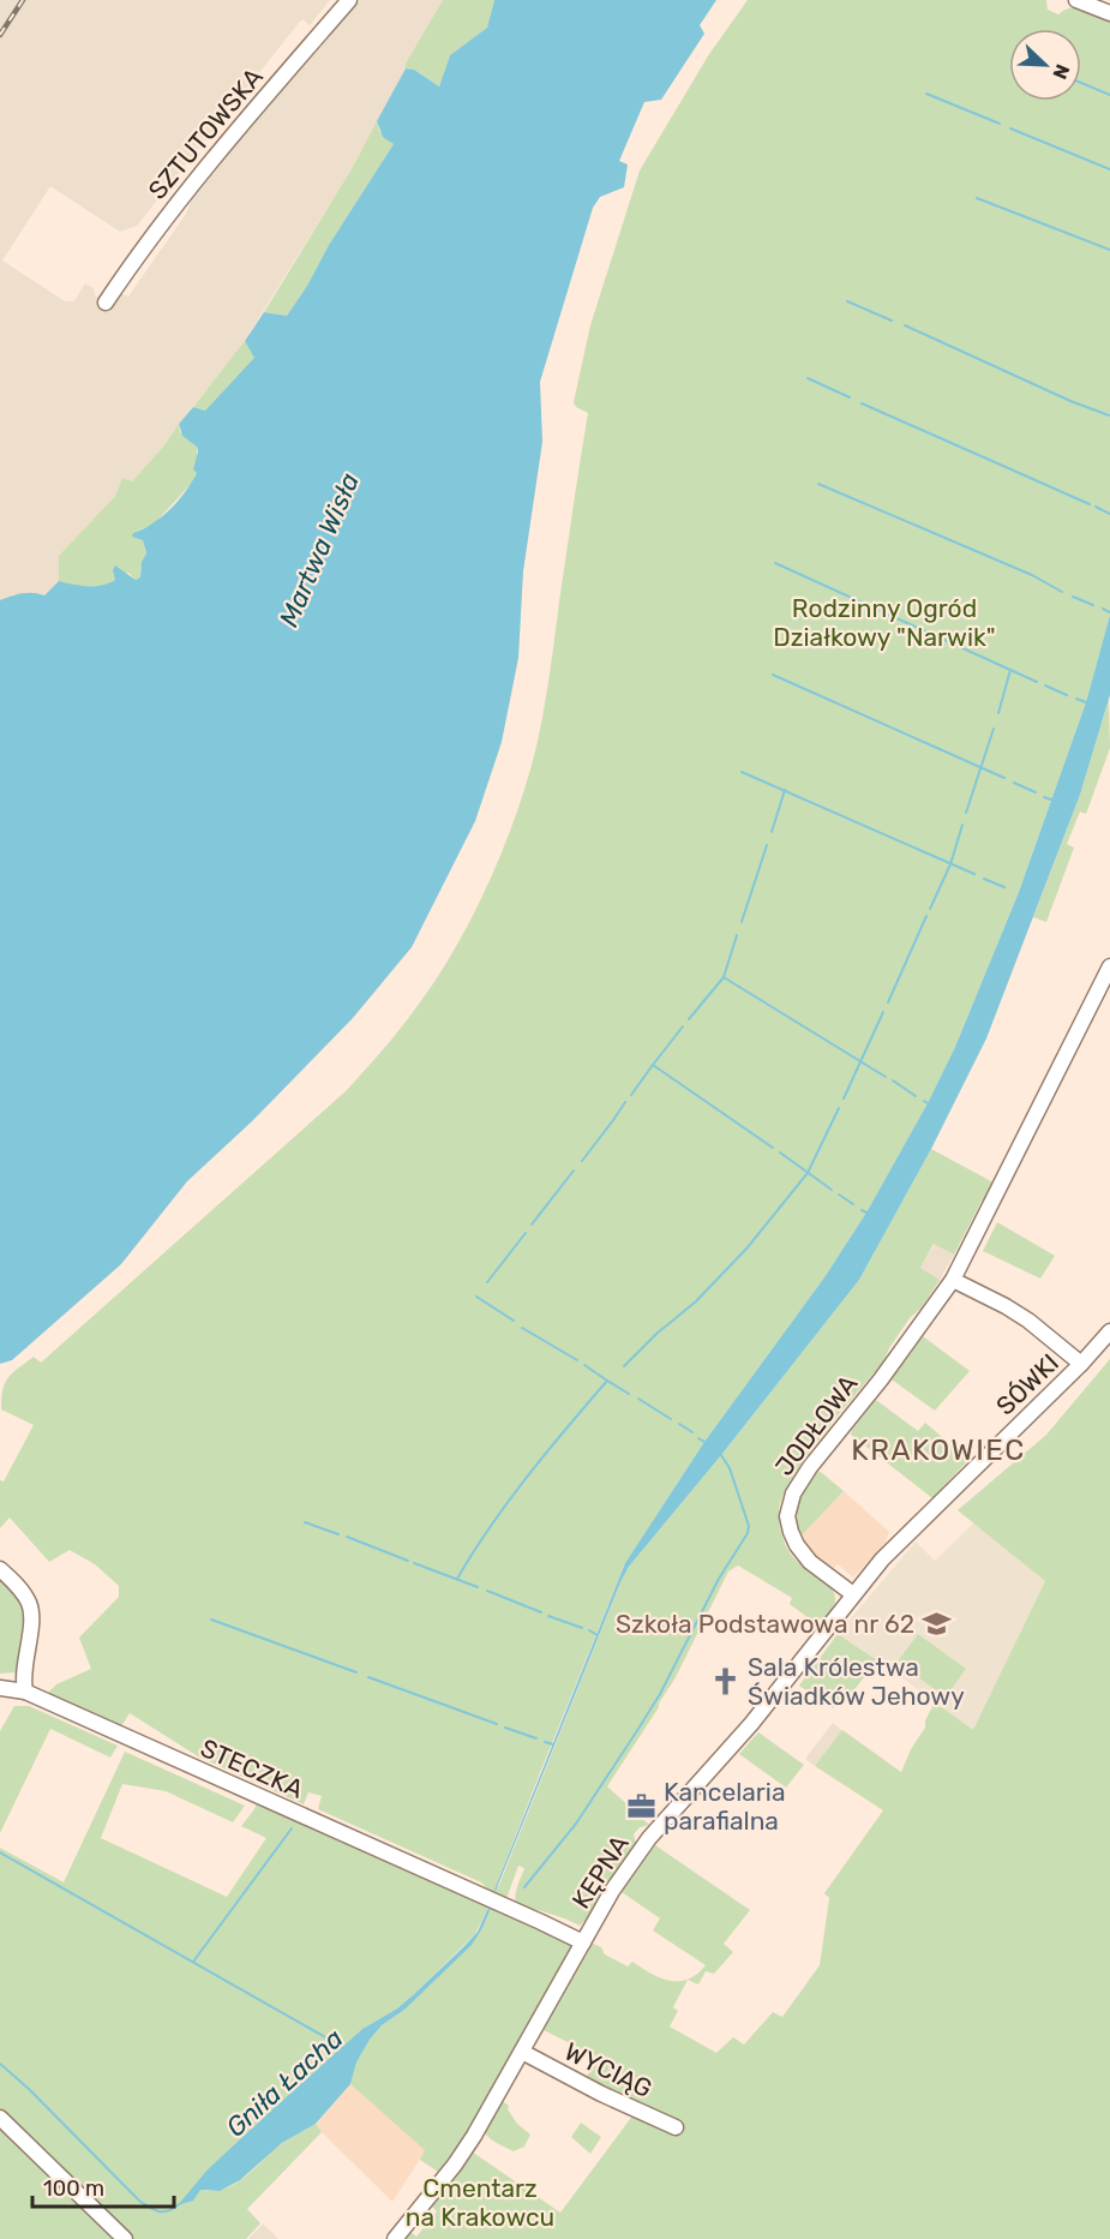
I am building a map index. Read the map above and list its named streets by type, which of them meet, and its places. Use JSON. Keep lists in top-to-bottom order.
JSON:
{
  "streets": {
    "street": [
      "SZTUTOWSKA",
      "SÓWKI",
      "JODŁOWA",
      "STECZKA",
      "KĘPNA",
      "WYCIĄG"
    ]
  },
  "crossings": [
    ["SÓWKI", "KĘPNA"],
    ["JODŁOWA", "KĘPNA"],
    ["STECZKA", "KĘPNA"],
    ["KĘPNA", "WYCIĄG"]
  ],
  "districts": ["KRAKOWIEC"],
  "water": ["Martwa Wisła", "Gniła Łacha"],
  "parks": ["Rodzinny Ogród Działkowy \"Narwik\"", "Cmentarz na Krakowcu"],
  "places": {
    "school or university": ["Szkoła Podstawowa nr 62"],
    "church": ["Sala Królestwa Świadków Jehowy"],
    "office": ["Kancelaria parafialna"]
  },
  "scale_bar": "100 m",
  "north": "bottom right"
}
